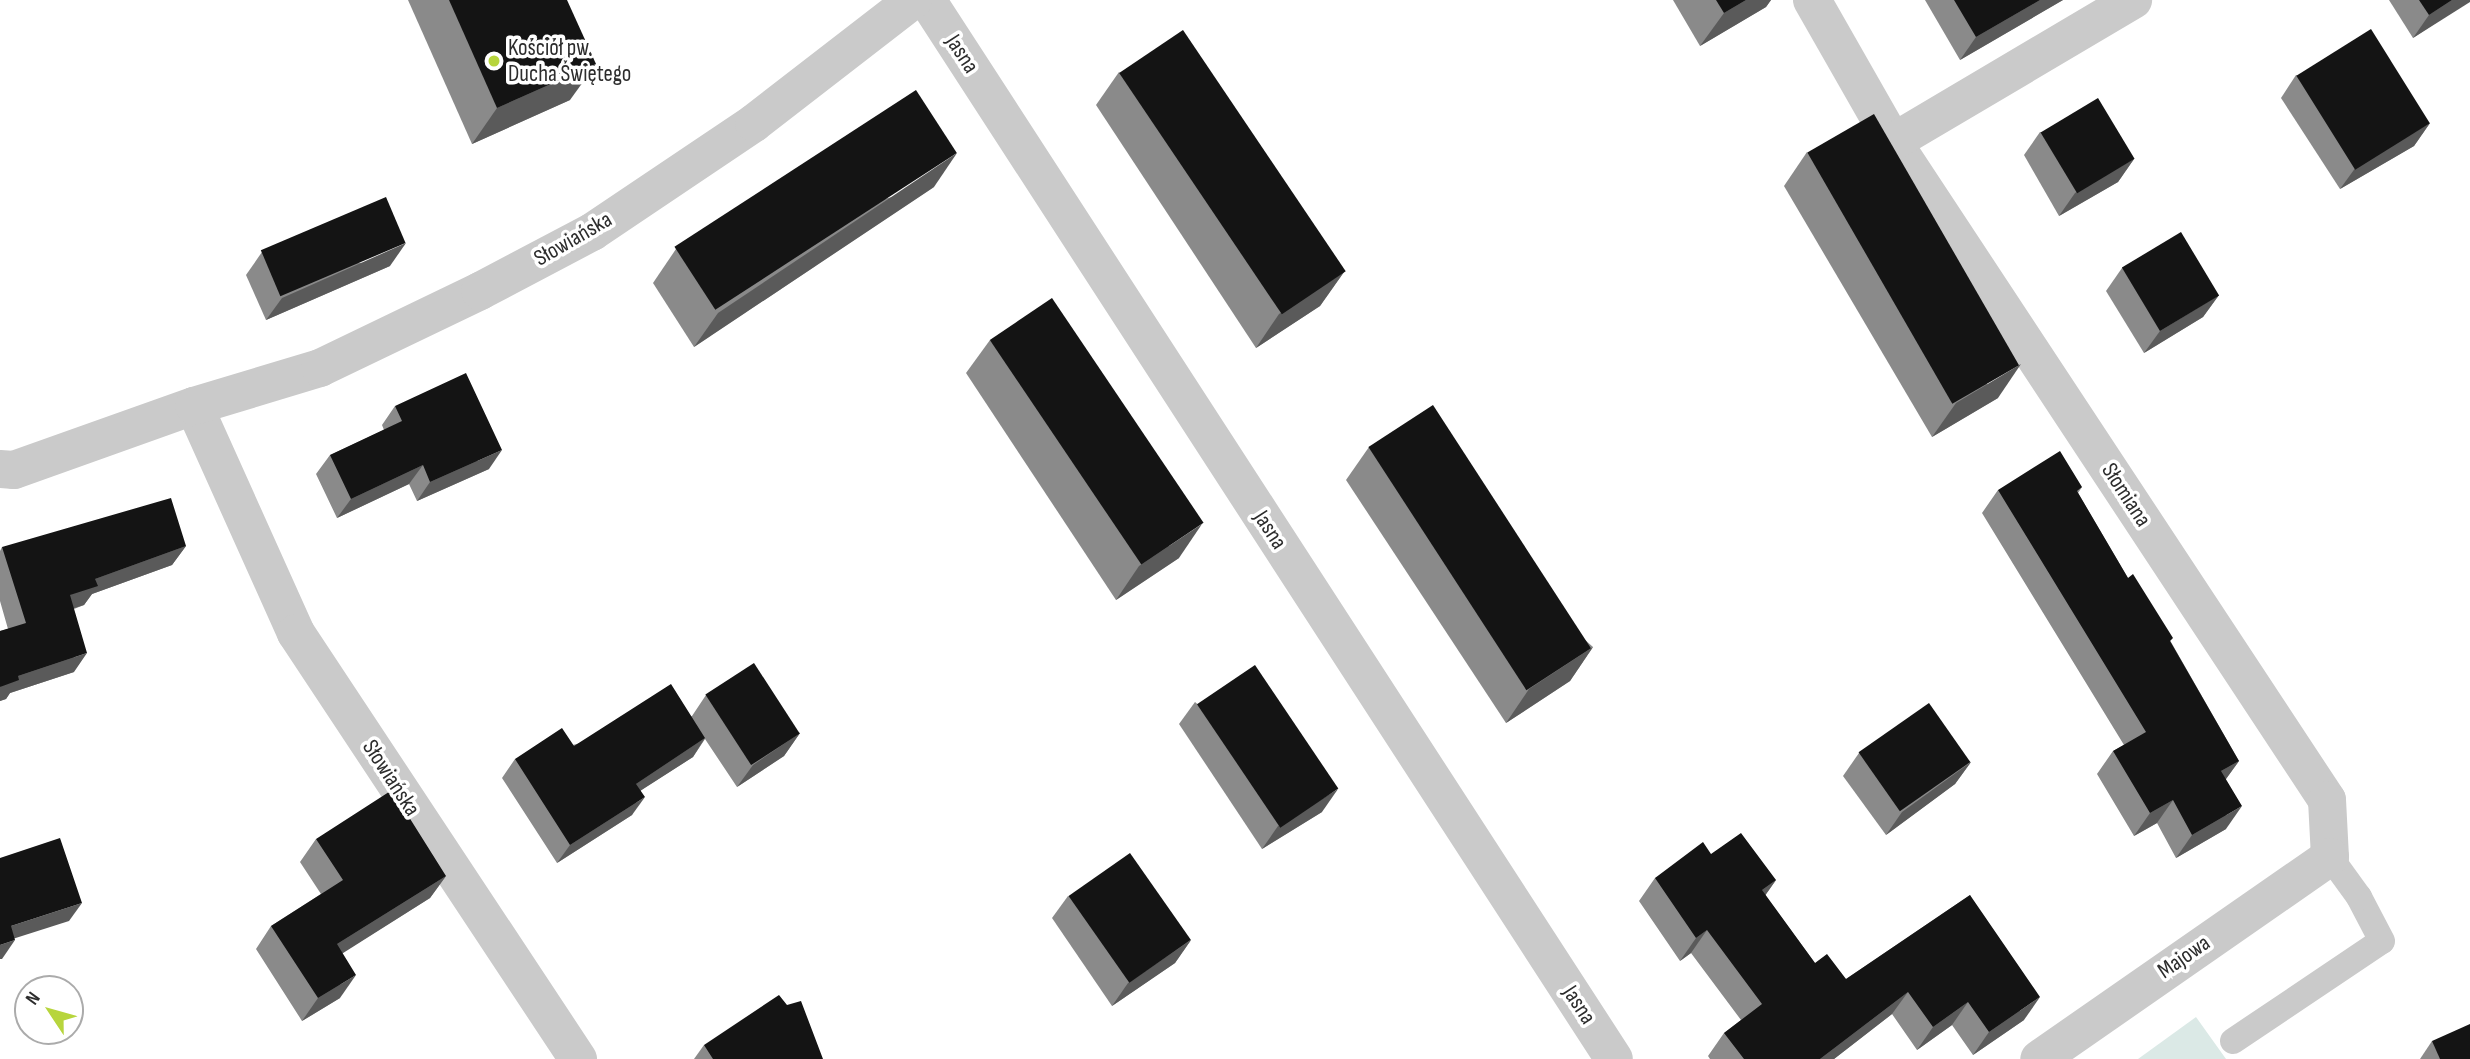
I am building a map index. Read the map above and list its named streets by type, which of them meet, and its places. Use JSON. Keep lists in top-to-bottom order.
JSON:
{
  "streets": {
    "street": [
      "Jasna",
      "Słowiańska",
      "Słomiana",
      "Majowa"
    ]
  },
  "crossings": [
    ["Słomiana", "Majowa"]
  ],
  "places": ["Kościół pw. Ducha Świętego"],
  "north": "top left"
}
